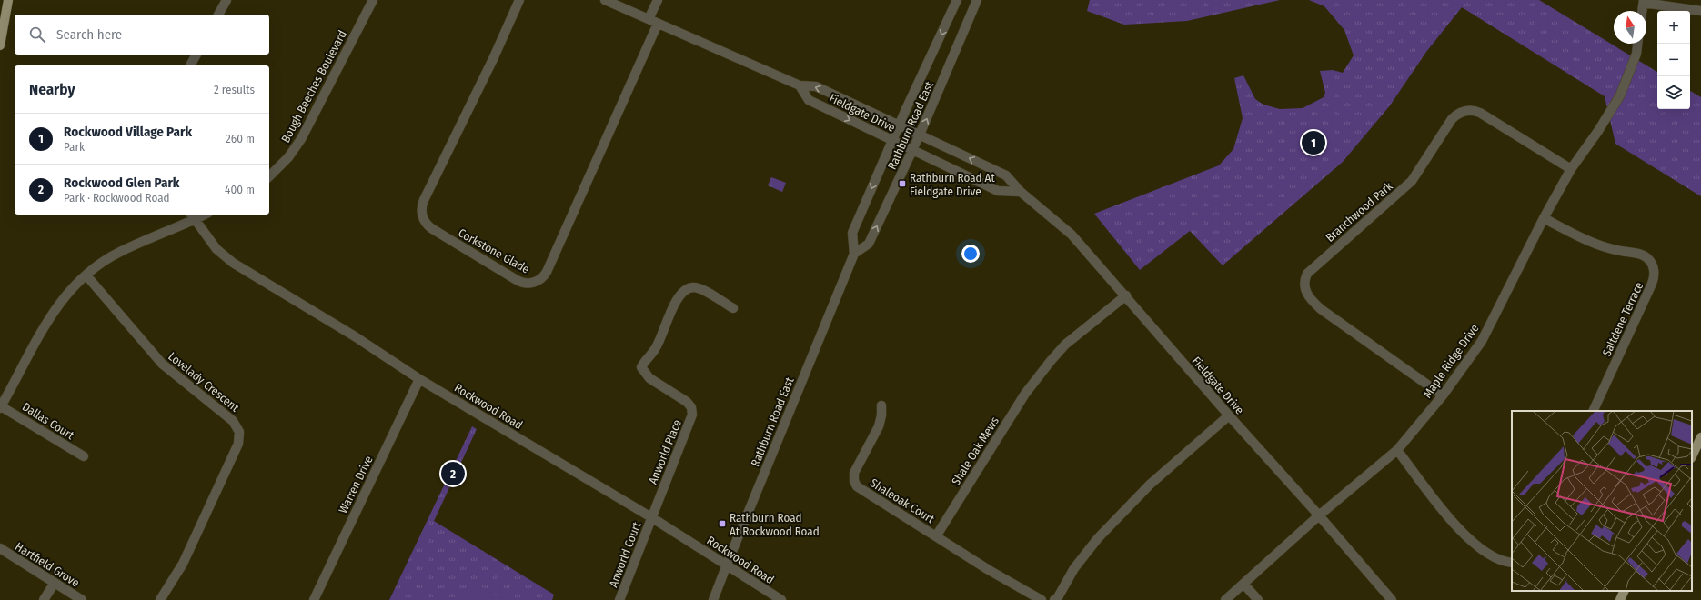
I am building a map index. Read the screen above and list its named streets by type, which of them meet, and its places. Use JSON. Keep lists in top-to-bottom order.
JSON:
{
  "streets": {
    "street": [
      "Bough Beeches Boulevard",
      "Fieldgate Drive",
      "Rathburn Road East",
      "Branchwood Park",
      "Corkstone Glade",
      "Saltdene Terrace",
      "Maple Ridge Drive",
      "Lovelady Crescent",
      "Rockwood Road",
      "Dallas Court",
      "Shale Oak Mews",
      "Anworld Place",
      "Warren Drive",
      "Shaleoak Court",
      "Anworld Court",
      "Hartfield Grove"
    ]
  },
  "crossings": [
    ["Fieldgate Drive", "Rathburn Road East"],
    ["Fieldgate Drive", "Corkstone Glade"],
    ["Fieldgate Drive", "Maple Ridge Drive"],
    ["Fieldgate Drive", "Shale Oak Mews"],
    ["Rathburn Road East", "Rockwood Road"],
    ["Branchwood Park", "Maple Ridge Drive"],
    ["Saltdene Terrace", "Maple Ridge Drive"],
    ["Rockwood Road", "Anworld Place"],
    ["Rockwood Road", "Warren Drive"],
    ["Rockwood Road", "Anworld Court"],
    ["Shale Oak Mews", "Shaleoak Court"],
    ["Anworld Place", "Anworld Court"]
  ],
  "places": {
    "transit": ["Rathburn Road At Fieldgate Drive", "Rathburn Road At Rockwood Road"]
  },
  "north": "top",
  "page": {
    "map_buttons": ["+", "−"],
    "search": "Search here",
    "heading": ["Nearby", "2 results"],
    "list": [
      {
        "mark": "1",
        "name": "Rockwood Village Park",
        "note": "Park",
        "value": "260 m"
      },
      {
        "mark": "2",
        "name": "Rockwood Glen Park",
        "note": "Park · Rockwood Road",
        "value": "400 m"
      }
    ],
    "pins": ["1", "2"]
  }
}
